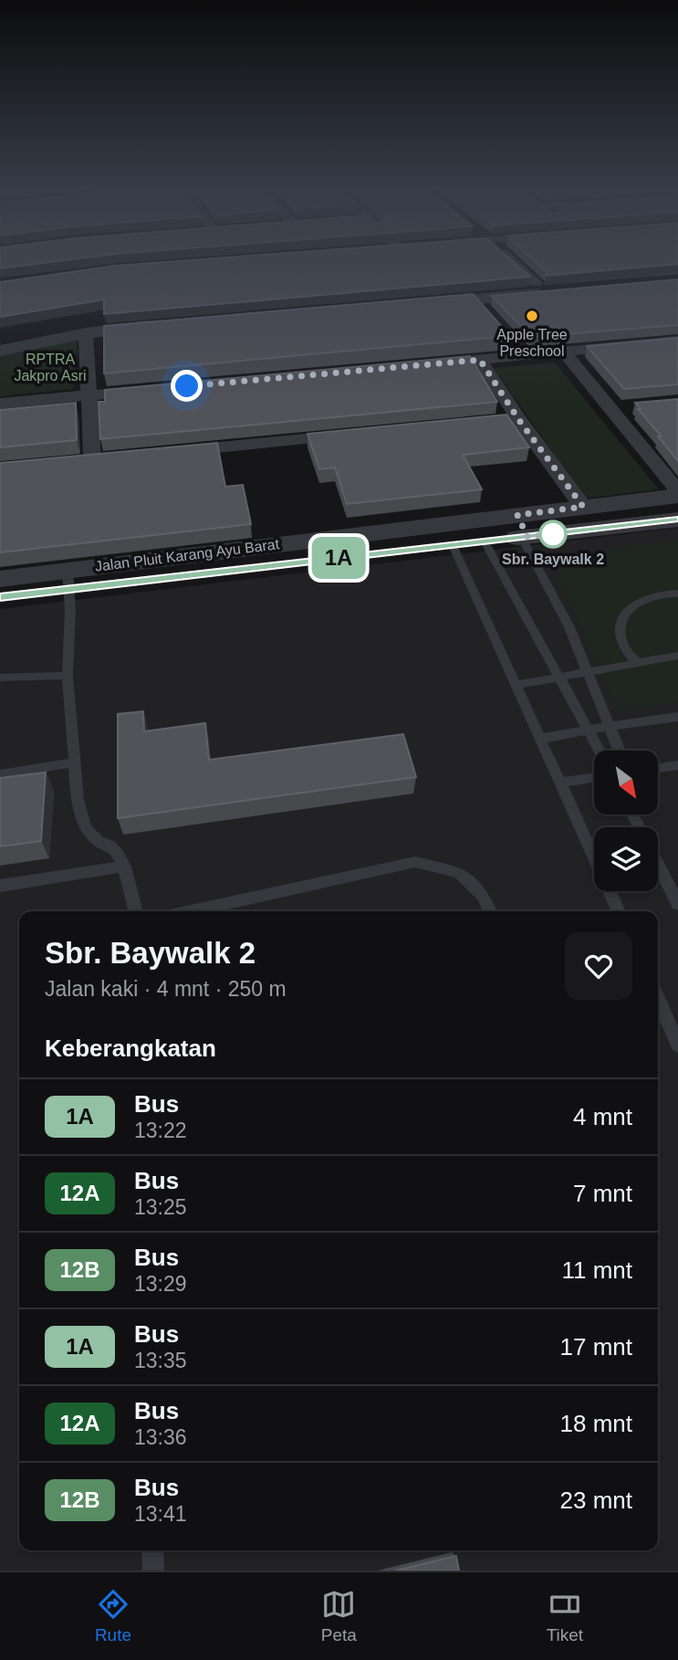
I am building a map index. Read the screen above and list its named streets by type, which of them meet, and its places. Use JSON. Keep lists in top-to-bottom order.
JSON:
{
  "streets": {
    "street": ["Jalan Pluit Karang Ayu Barat"]
  },
  "parks": ["RPTRA Jakpro Asri"],
  "places": ["Apple Tree Preschool", "Sbr. Baywalk 2"],
  "lines": ["bus line 1A"],
  "north": "bottom right",
  "page": {
    "on_map": "1A",
    "heading": [
      ["Sbr. Baywalk 2", "Jalan kaki · 4 mnt · 250 m"],
      "Keberangkatan"
    ],
    "list": [
      {
        "mark": "1A",
        "name": "Bus",
        "note": "13:22",
        "value": "4 mnt"
      },
      {
        "mark": "12A",
        "name": "Bus",
        "note": "13:25",
        "value": "7 mnt"
      },
      {
        "mark": "12B",
        "name": "Bus",
        "note": "13:29",
        "value": "11 mnt"
      },
      {
        "mark": "1A",
        "name": "Bus",
        "note": "13:35",
        "value": "17 mnt"
      },
      {
        "mark": "12A",
        "name": "Bus",
        "note": "13:36",
        "value": "18 mnt"
      },
      {
        "mark": "12B",
        "name": "Bus",
        "note": "13:41",
        "value": "23 mnt"
      }
    ],
    "tabs": ["Rute", "Peta", "Tiket"]
  }
}
